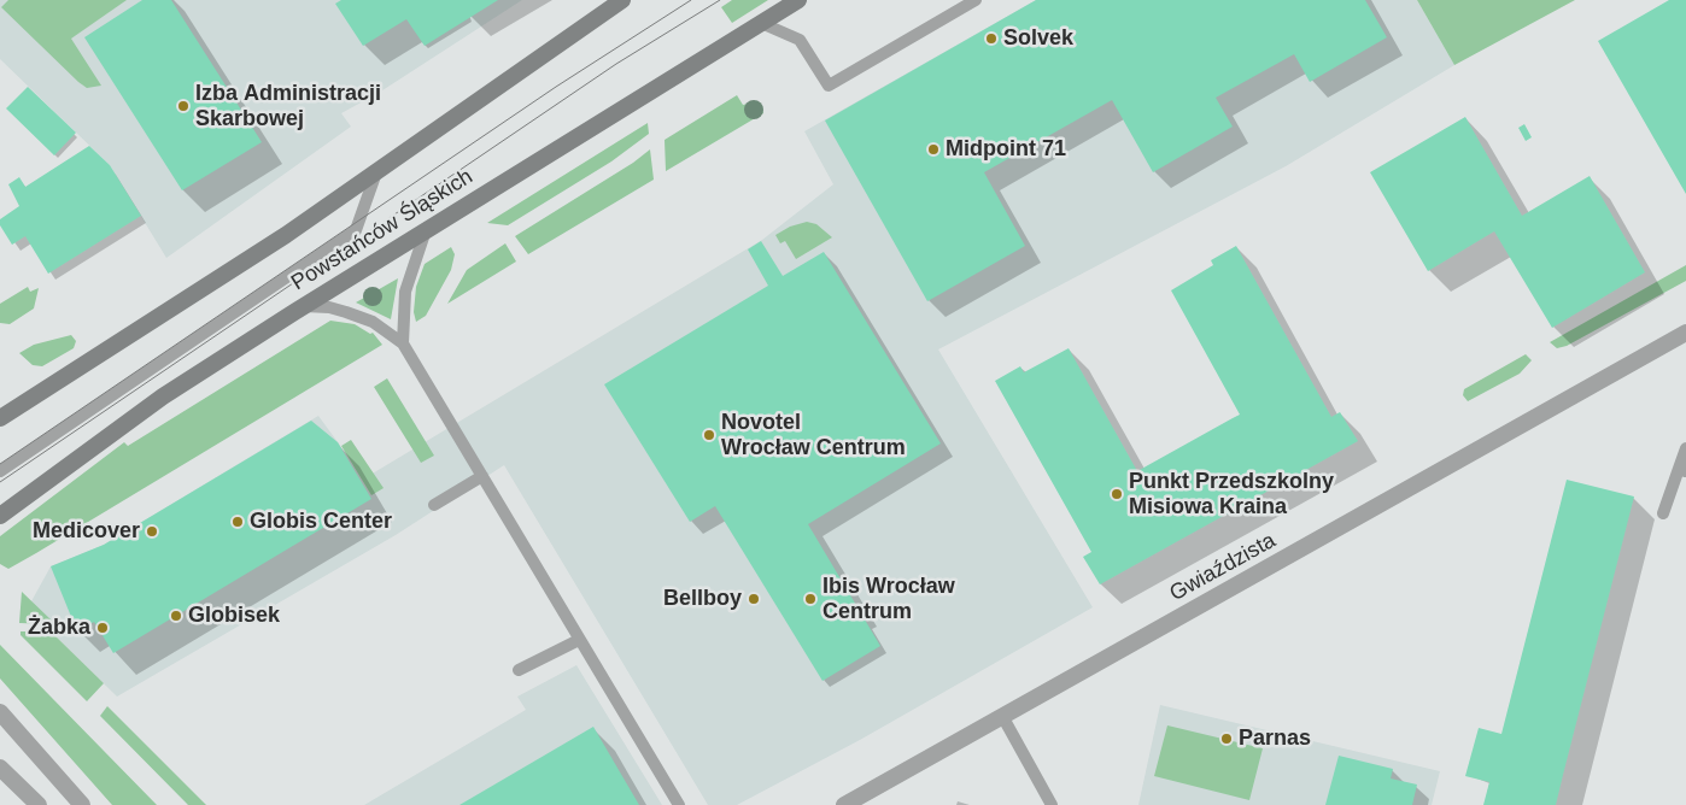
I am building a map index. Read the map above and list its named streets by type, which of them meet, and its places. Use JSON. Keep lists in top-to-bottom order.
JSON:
{
  "streets": {
    "main road": ["Powstańców Śląskich"],
    "street": ["Gwiaździsta"]
  },
  "places": [
    "Solvek",
    "Izba Administracji Skarbowej",
    "Midpoint 71",
    "Novotel Wrocław Centrum",
    "Punkt Przedszkolny Misiowa Kraina",
    "Globis Center",
    "Medicover",
    "Bellboy",
    "Ibis Wrocław Centrum",
    "Globisek",
    "Żabka",
    "Parnas"
  ]
}
